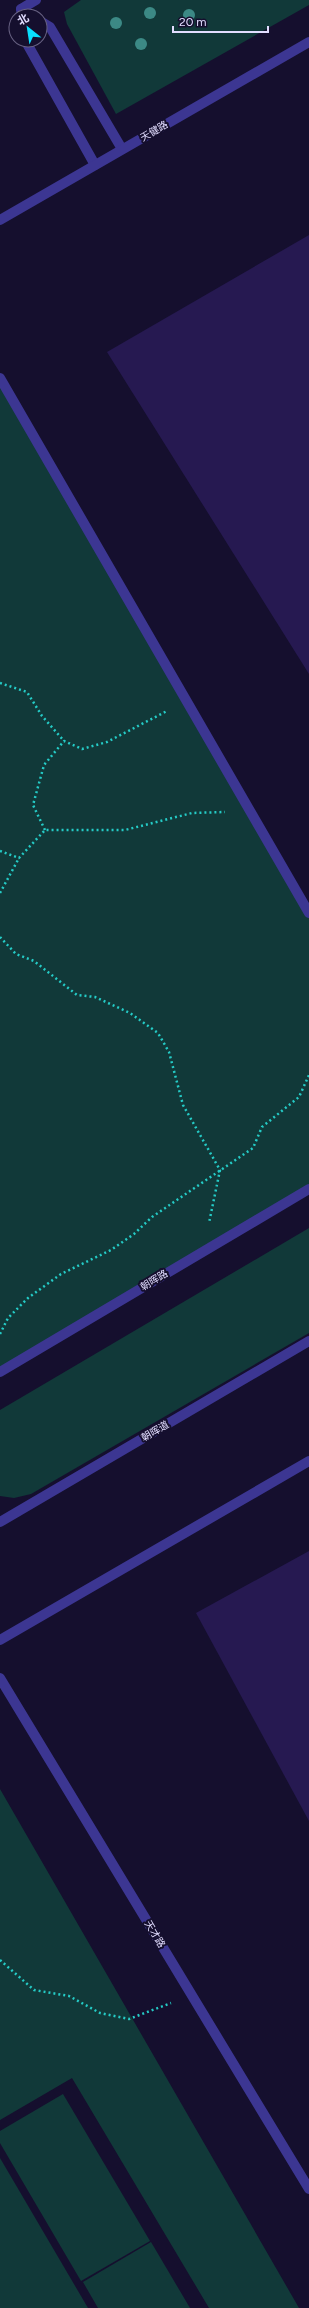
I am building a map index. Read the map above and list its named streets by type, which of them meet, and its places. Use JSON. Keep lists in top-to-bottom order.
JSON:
{
  "streets": {
    "street": [
      "天健路",
      "朝晖路",
      "朝晖道",
      "天才路"
    ]
  },
  "scale_bar": "20 m",
  "north": "top left"
}
